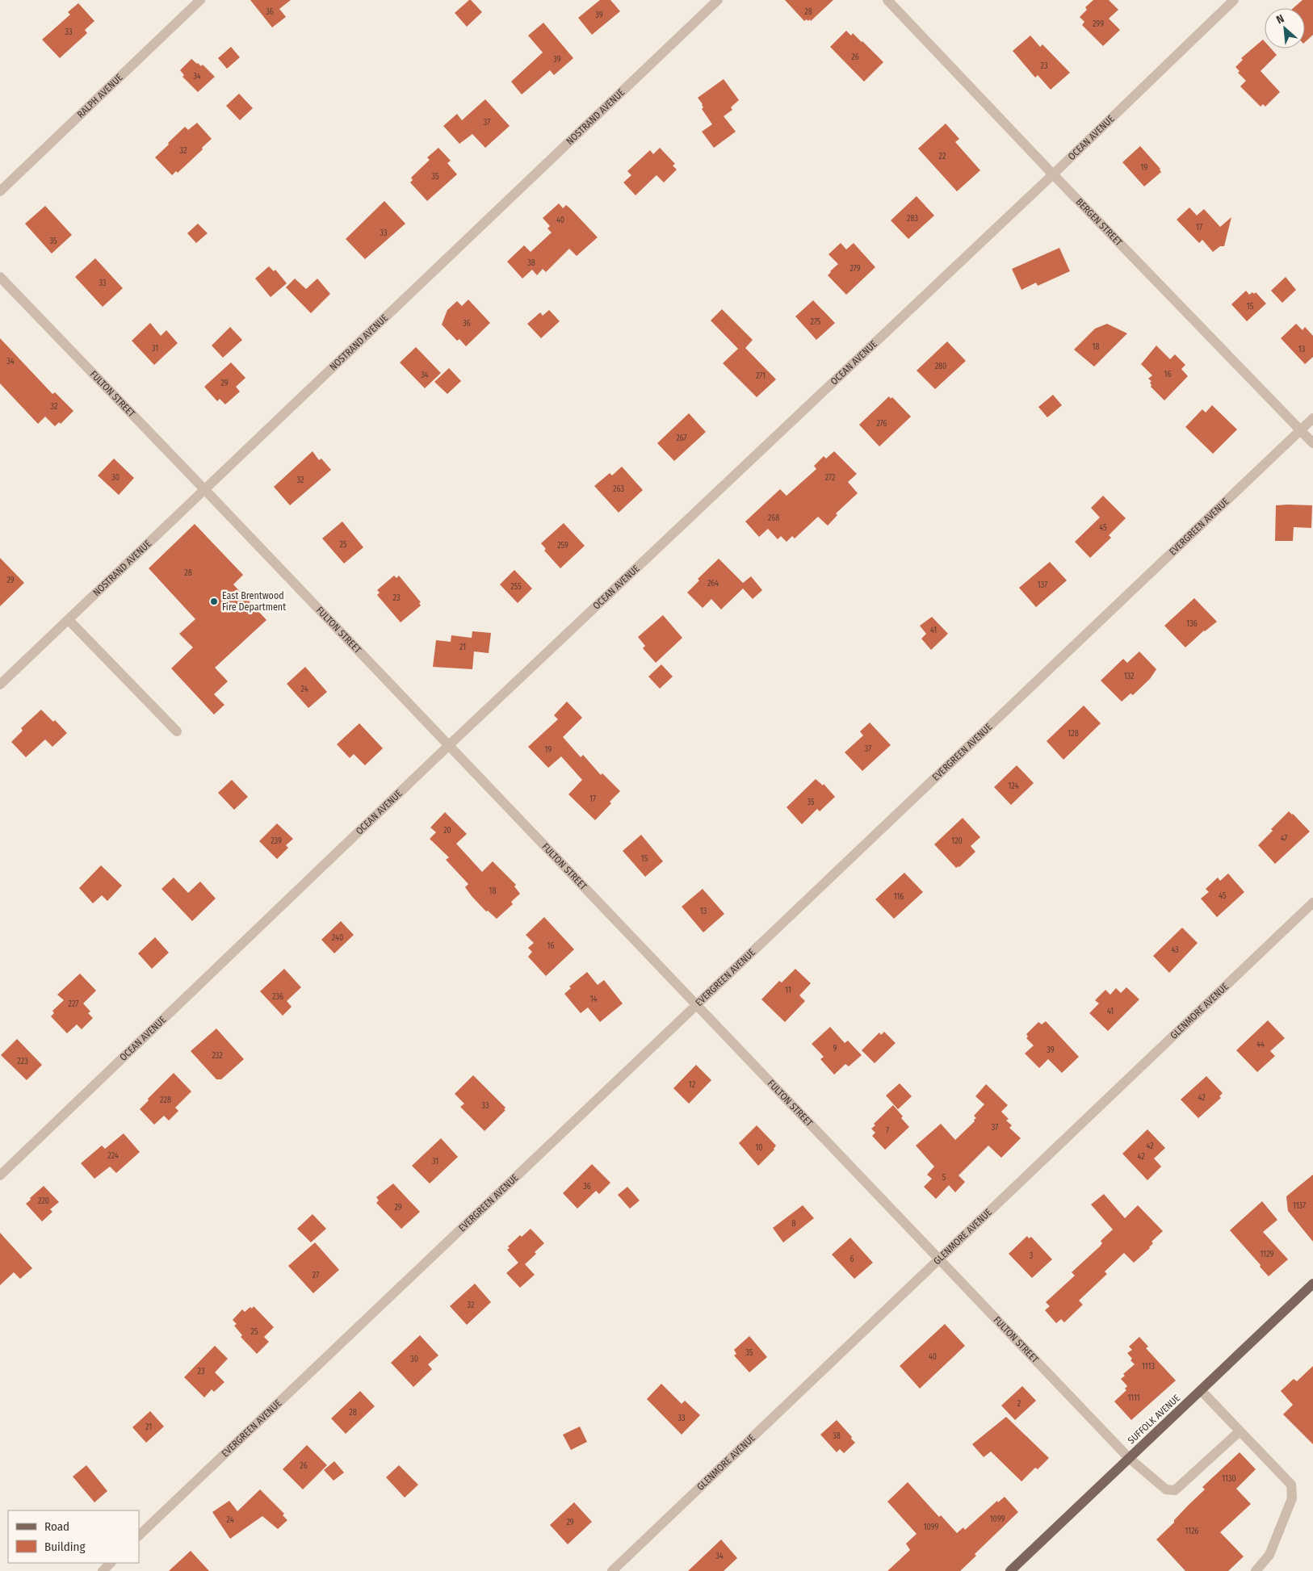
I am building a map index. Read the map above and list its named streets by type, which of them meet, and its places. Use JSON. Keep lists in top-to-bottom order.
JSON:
{
  "streets": {
    "main road": ["SUFFOLK AVENUE"],
    "street": [
      "RALPH AVENUE",
      "NOSTRAND AVENUE",
      "OCEAN AVENUE",
      "BERGEN STREET",
      "FULTON STREET",
      "EVERGREEN AVENUE",
      "GLENMORE AVENUE"
    ]
  },
  "crossings": [
    ["NOSTRAND AVENUE", "FULTON STREET"],
    ["OCEAN AVENUE", "BERGEN STREET"],
    ["OCEAN AVENUE", "FULTON STREET"],
    ["BERGEN STREET", "EVERGREEN AVENUE"],
    ["FULTON STREET", "EVERGREEN AVENUE"],
    ["FULTON STREET", "GLENMORE AVENUE"],
    ["FULTON STREET", "SUFFOLK AVENUE"]
  ],
  "places": ["East Brentwood Fire Department"],
  "house_numbers": [
    "36",
    "28",
    "39",
    "299",
    "33",
    "26",
    "39",
    "23",
    "34",
    "37",
    "32",
    "22",
    "19",
    "35",
    "283",
    "40",
    "17",
    "33",
    "35",
    "38",
    "279",
    "33",
    "15",
    "275",
    "36",
    "18",
    "31",
    "13",
    "34",
    "280",
    "16",
    "34",
    "271",
    "29",
    "32",
    "276",
    "267",
    "30",
    "272",
    "32",
    "263",
    "268",
    "45",
    "25",
    "259",
    "28",
    "29",
    "264",
    "137",
    "255",
    "23",
    "136",
    "41",
    "21",
    "132",
    "24",
    "128",
    "37",
    "19",
    "124",
    "17",
    "35",
    "20",
    "47",
    "239",
    "120",
    "15",
    "18",
    "45",
    "116",
    "13",
    "240",
    "16",
    "43",
    "11",
    "236",
    "14",
    "227",
    "41",
    "44",
    "9",
    "39",
    "232",
    "223",
    "12",
    "42",
    "228",
    "33",
    "37",
    "7",
    "42",
    "10",
    "224",
    "42",
    "31",
    "5",
    "36",
    "220",
    "1137",
    "29",
    "8",
    "1129",
    "3",
    "6",
    "27",
    "32",
    "25",
    "35",
    "40",
    "30",
    "1113",
    "23",
    "1111",
    "2",
    "28",
    "33",
    "21",
    "38",
    "26",
    "1130",
    "1099",
    "24",
    "29",
    "1099",
    "1126",
    "34"
  ],
  "legend": ["Road", "Building"],
  "north": "top left"
}
